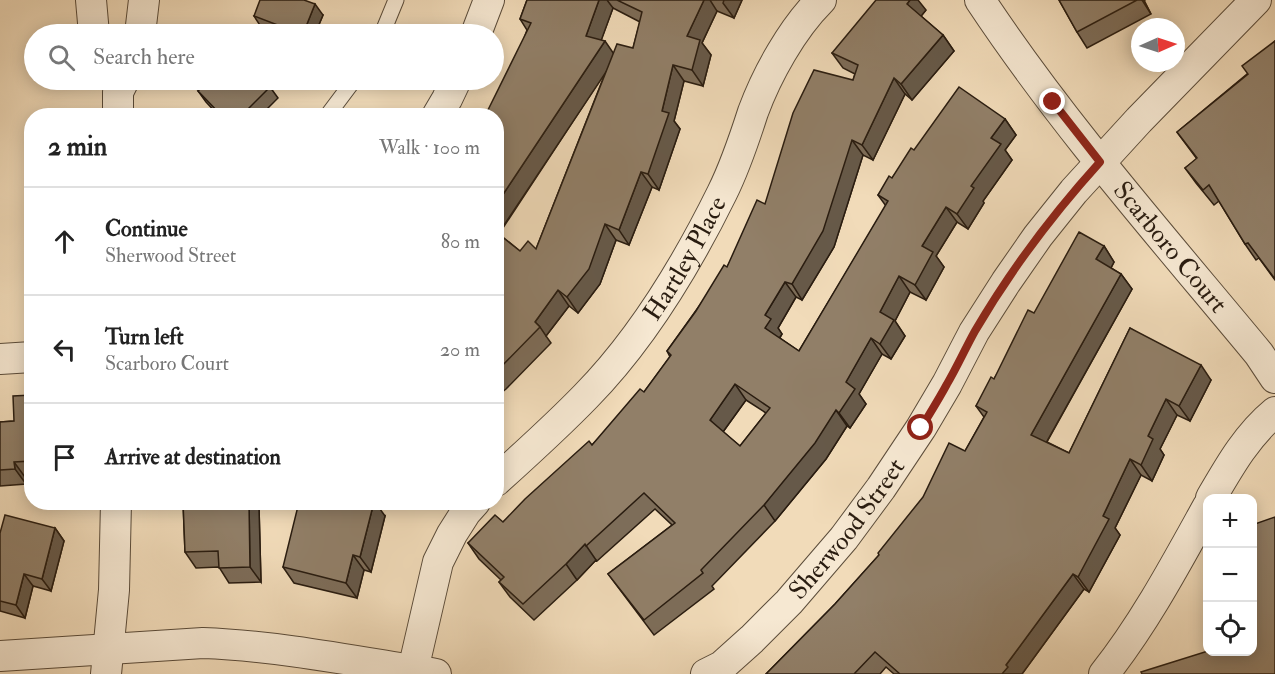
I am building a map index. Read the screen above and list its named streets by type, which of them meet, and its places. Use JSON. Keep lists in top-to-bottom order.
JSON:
{
  "streets": {
    "street": ["Scarboro Court", "Hartley Place", "Sherwood Street"]
  },
  "crossings": [
    ["Scarboro Court", "Sherwood Street"]
  ],
  "north": "right",
  "page": {
    "search": "Search here",
    "heading": ["2 min", "Walk · 100 m"],
    "list": [
      ["Continue", "Sherwood Street", "80 m"],
      ["Turn left", "Scarboro Court", "20 m"],
      "Arrive at destination"
    ],
    "map_buttons": ["+", "−"]
  }
}
